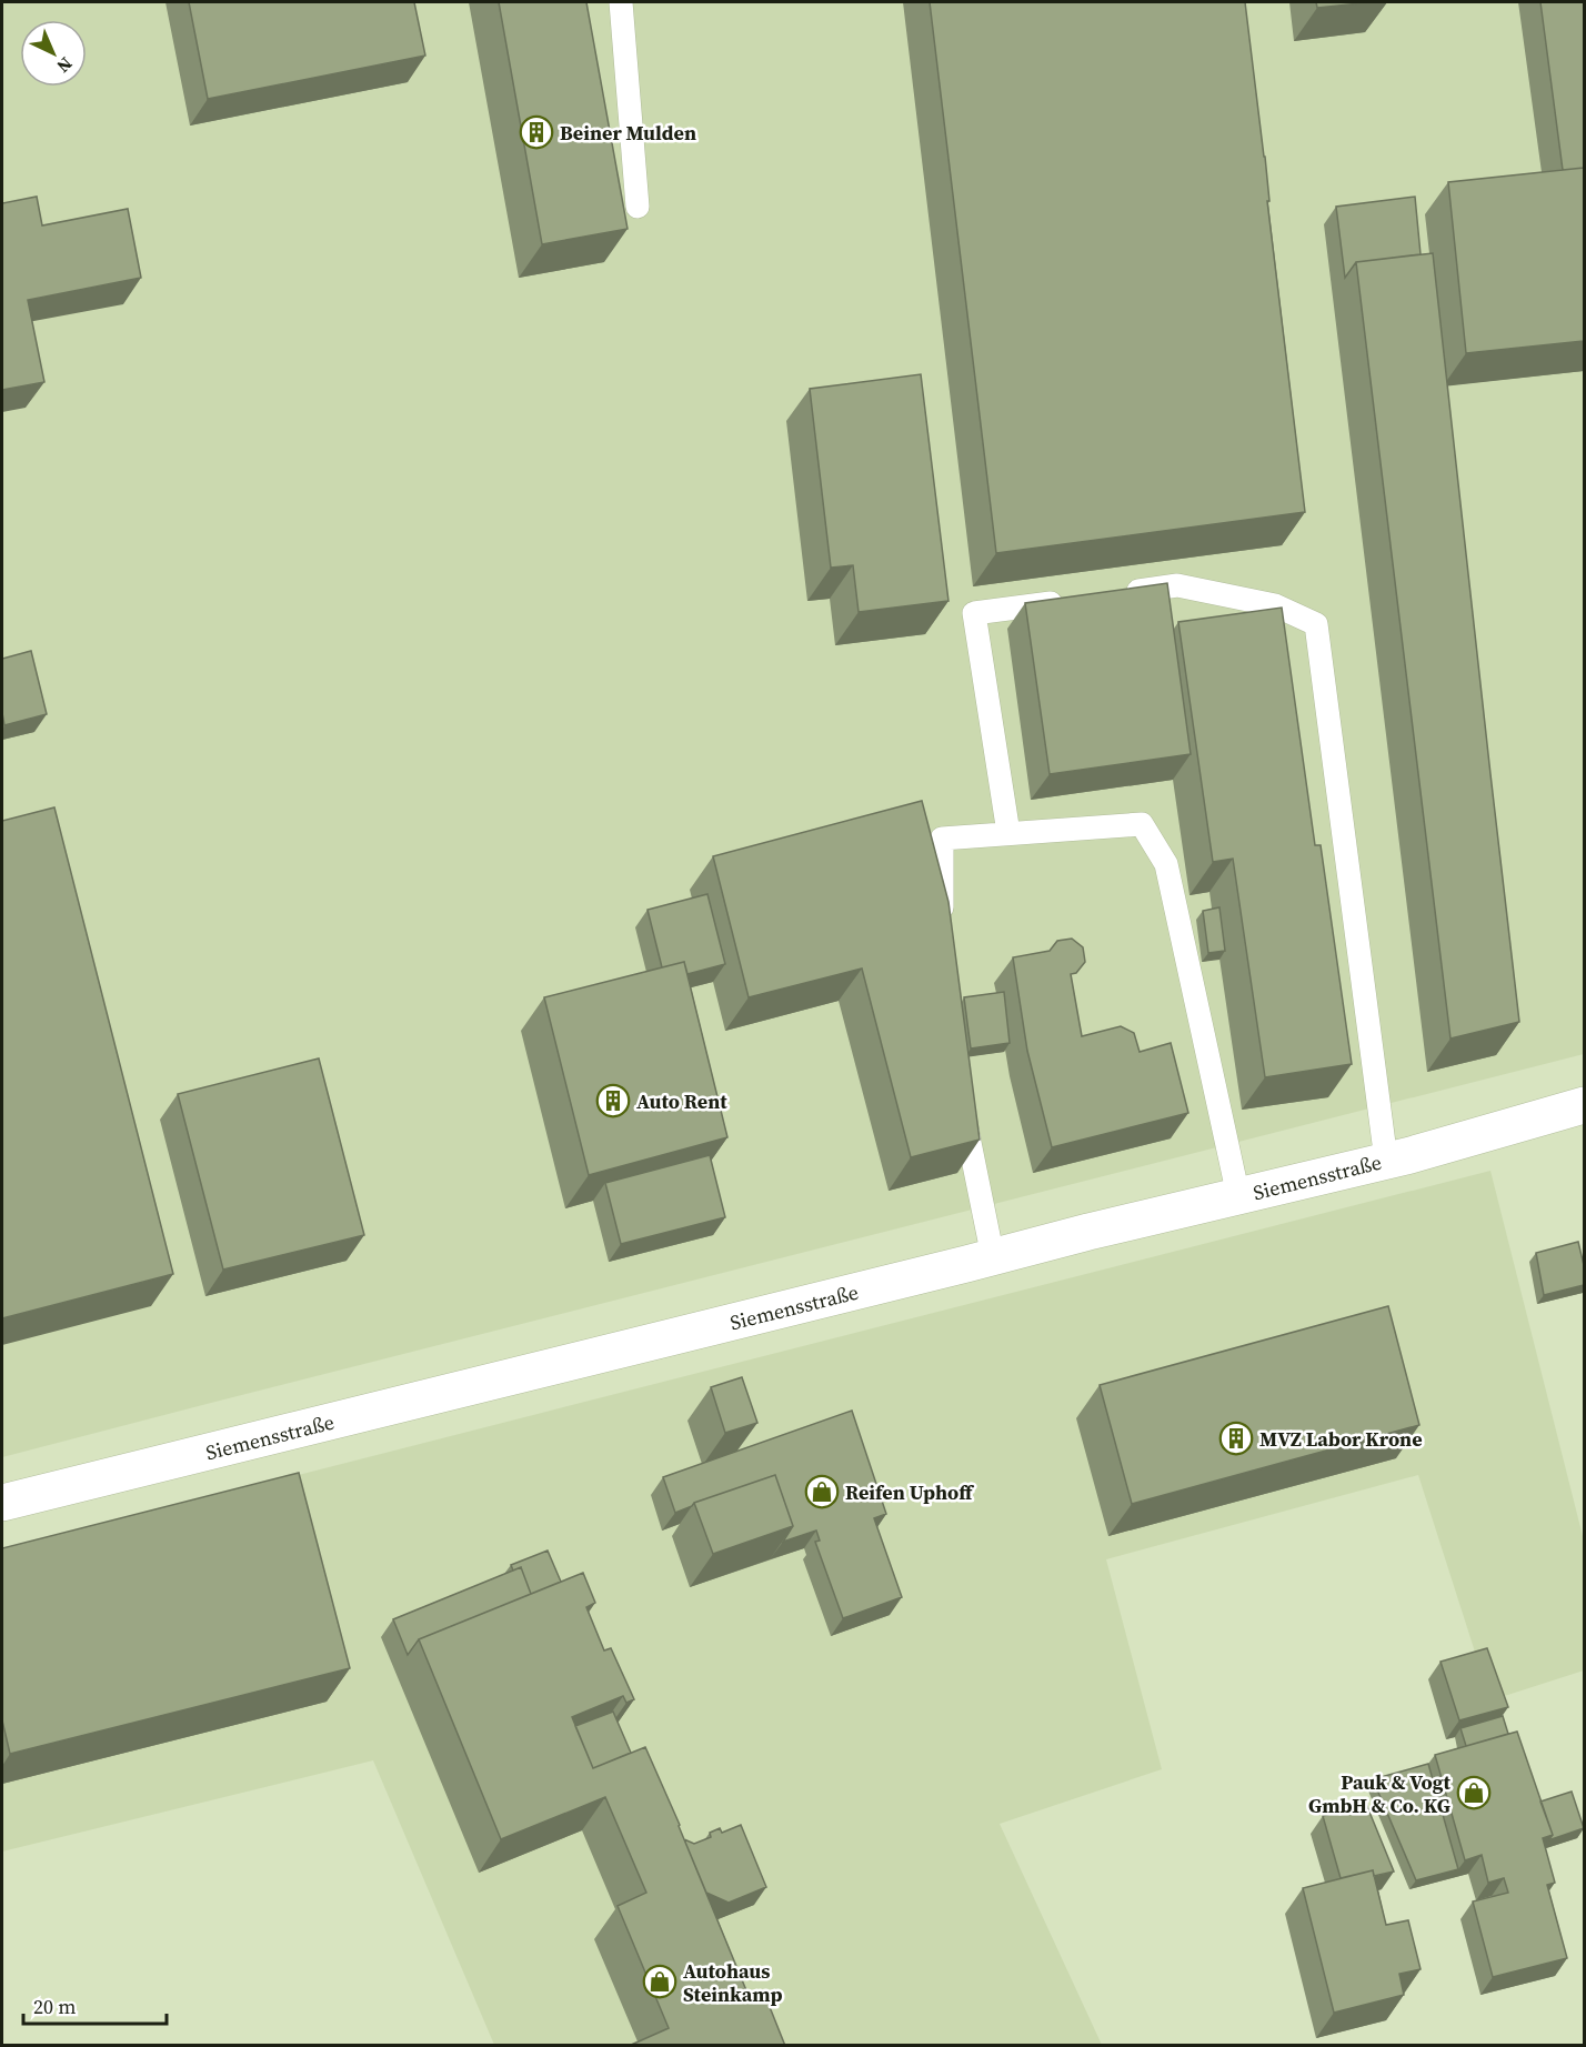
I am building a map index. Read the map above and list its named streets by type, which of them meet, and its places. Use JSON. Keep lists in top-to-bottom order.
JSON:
{
  "streets": {
    "street": ["Siemensstraße"]
  },
  "places": {
    "building": ["Beiner Mulden", "Auto Rent", "MVZ Labor Krone"],
    "shop": ["Reifen Uphoff", "Pauk & Vogt GmbH & Co. KG", "Autohaus Steinkamp"]
  },
  "scale_bar": "20 m",
  "north": "bottom right"
}
